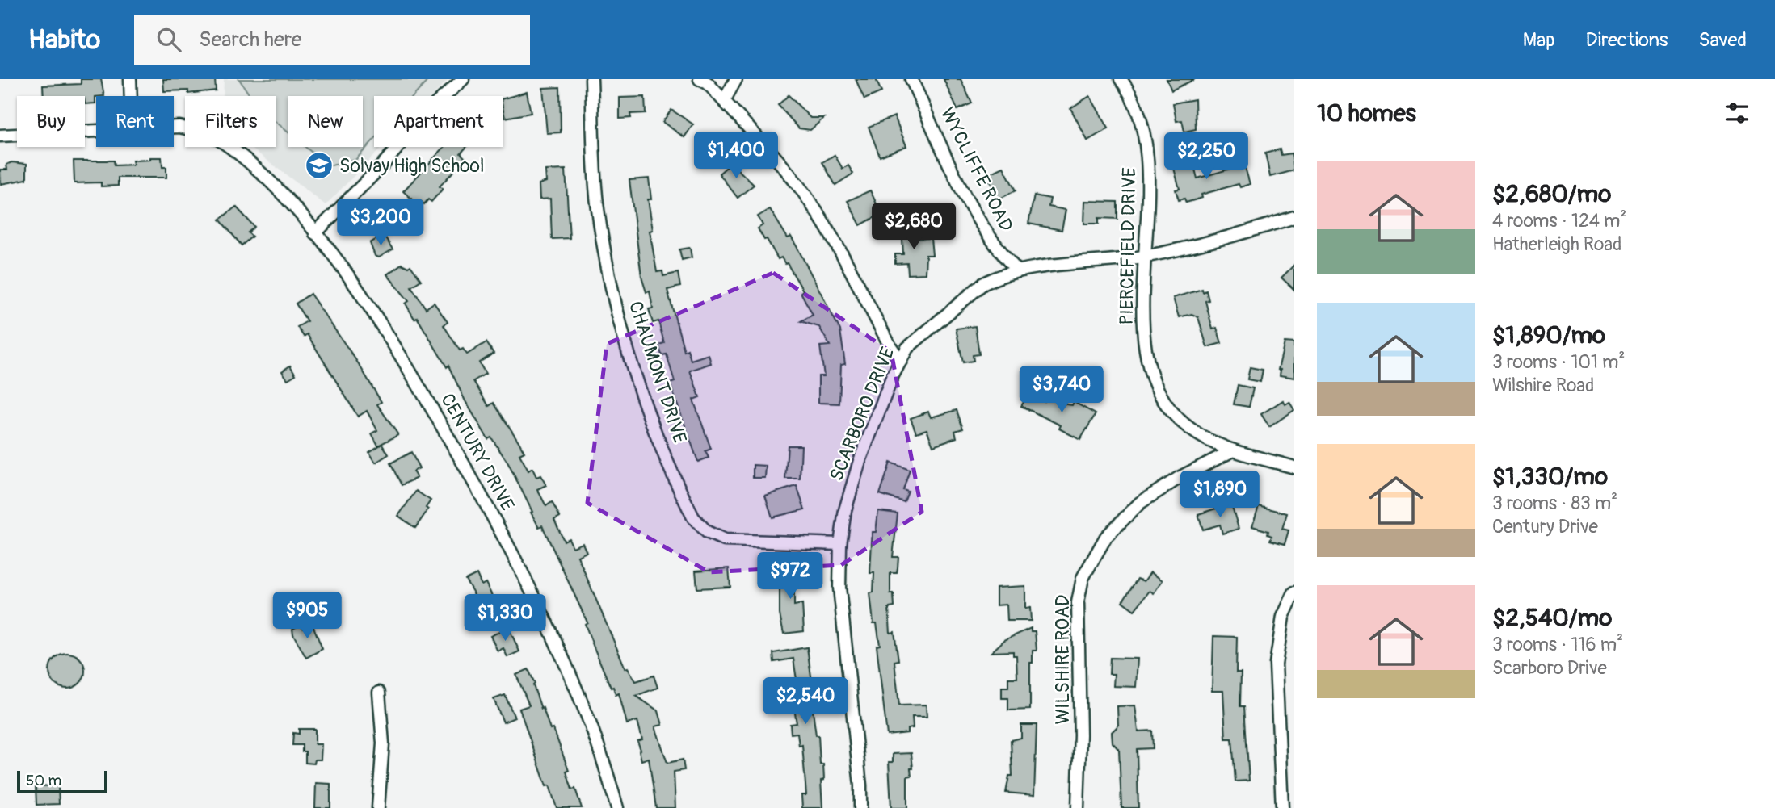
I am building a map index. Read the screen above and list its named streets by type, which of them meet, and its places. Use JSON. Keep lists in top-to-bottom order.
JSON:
{
  "streets": {
    "street": [
      "WYCLIFFE ROAD",
      "PIERCEFIELD DRIVE",
      "CHAUMONT DRIVE",
      "SCARBORO DRIVE",
      "CENTURY DRIVE",
      "WILSHIRE ROAD"
    ]
  },
  "crossings": [
    ["WYCLIFFE ROAD", "SCARBORO DRIVE"],
    ["PIERCEFIELD DRIVE", "SCARBORO DRIVE"],
    ["PIERCEFIELD DRIVE", "WILSHIRE ROAD"],
    ["CHAUMONT DRIVE", "SCARBORO DRIVE"]
  ],
  "places": {
    "school or university": ["Solvay High School"]
  },
  "scale_bar": "50 m",
  "page": {
    "header": "Habito",
    "search": "Search here",
    "nav": ["Map", "Directions", "Saved"],
    "heading": "10 homes",
    "chip": [
      "Buy",
      "Rent",
      "Filters",
      "New",
      "Apartment"
    ],
    "price": [
      "$1,400",
      "$2,250",
      "$3,200",
      "$2,680",
      "$3,740",
      "$1,890",
      "$972",
      "$905",
      "$1,330",
      "$2,540"
    ],
    "list": [
      {
        "name": "$2,680/mo",
        "note": "4 rooms · 124 m² · Hatherleigh Road"
      },
      {
        "name": "$1,890/mo",
        "note": "3 rooms · 101 m² · Wilshire Road"
      },
      {
        "name": "$1,330/mo",
        "note": "3 rooms · 83 m² · Century Drive"
      },
      {
        "name": "$2,540/mo",
        "note": "3 rooms · 116 m² · Scarboro Drive"
      }
    ],
    "scale": "50 m"
  }
}
